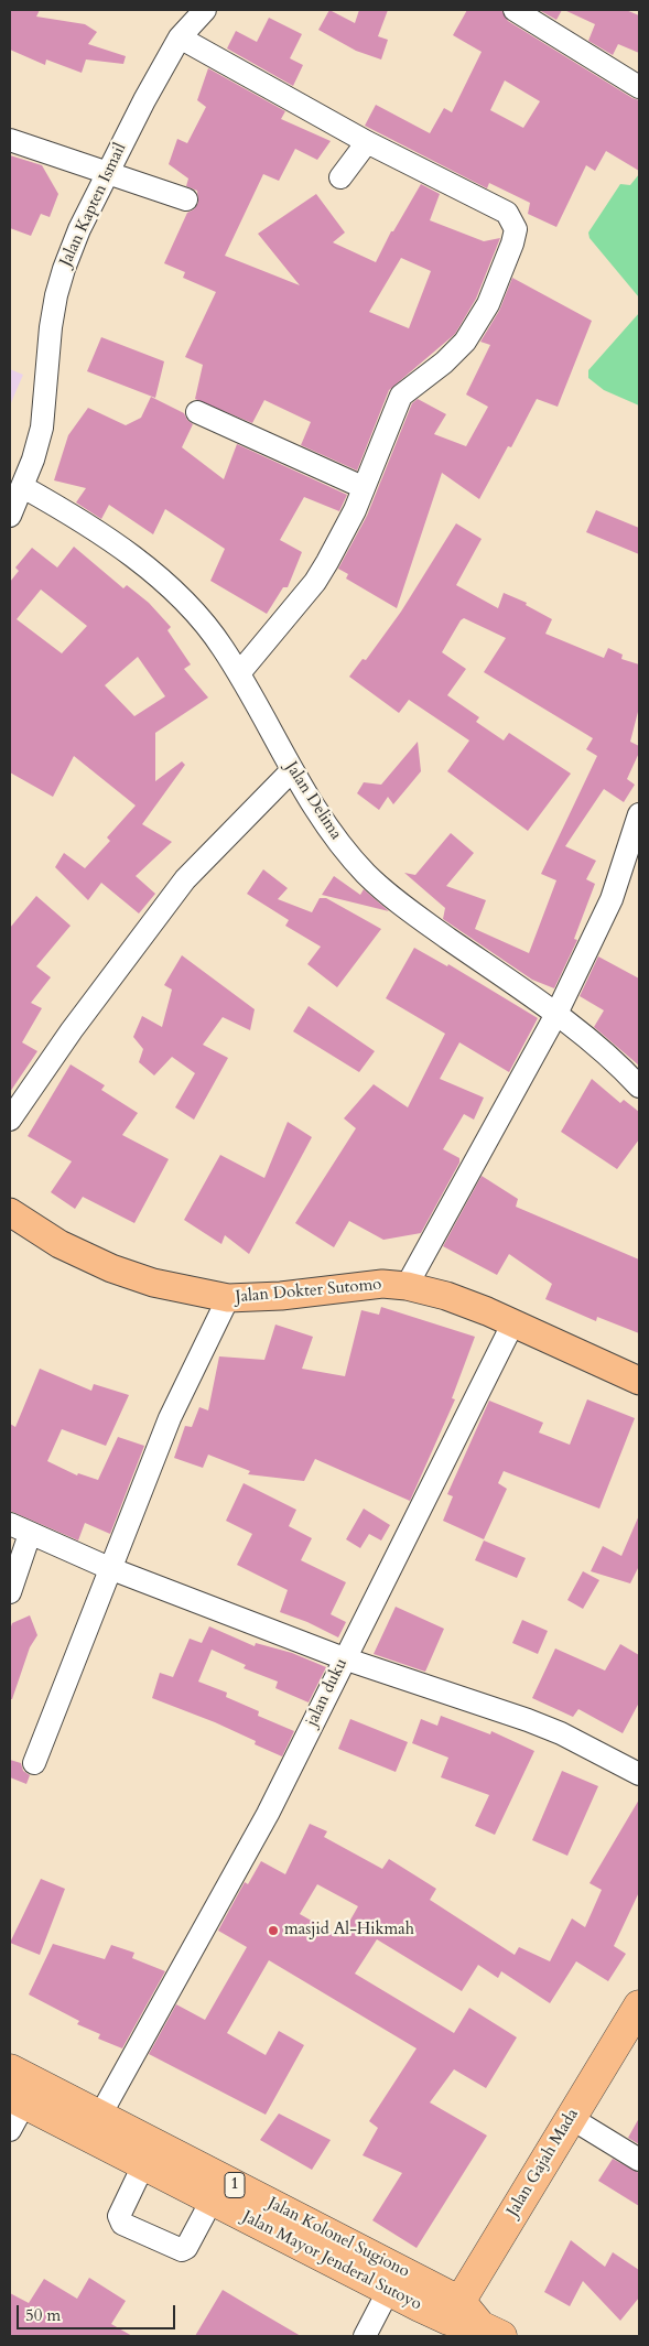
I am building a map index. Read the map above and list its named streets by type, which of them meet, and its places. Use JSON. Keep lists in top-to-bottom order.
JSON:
{
  "streets": {
    "highway": [
      "Jalan Gajah Mada",
      "1",
      "Jalan Kolonel Sugiono",
      "Jalan Mayor Jenderal Sutoyo"
    ],
    "main road": ["Jalan Dokter Sutomo"],
    "street": ["Jalan Kapten Ismail", "Jalan Delima", "jalan duku"]
  },
  "crossings": [
    ["Jalan Kapten Ismail", "Jalan Delima"],
    ["Jalan Dokter Sutomo", "jalan duku"],
    ["jalan duku", "Jalan Kolonel Sugiono"],
    ["jalan duku", "Jalan Mayor Jenderal Sutoyo"],
    ["Jalan Gajah Mada", "Jalan Mayor Jenderal Sutoyo"],
    ["Jalan Kolonel Sugiono", "Jalan Mayor Jenderal Sutoyo"]
  ],
  "places": ["masjid Al-Hikmah"],
  "scale_bar": "50 m"
}
